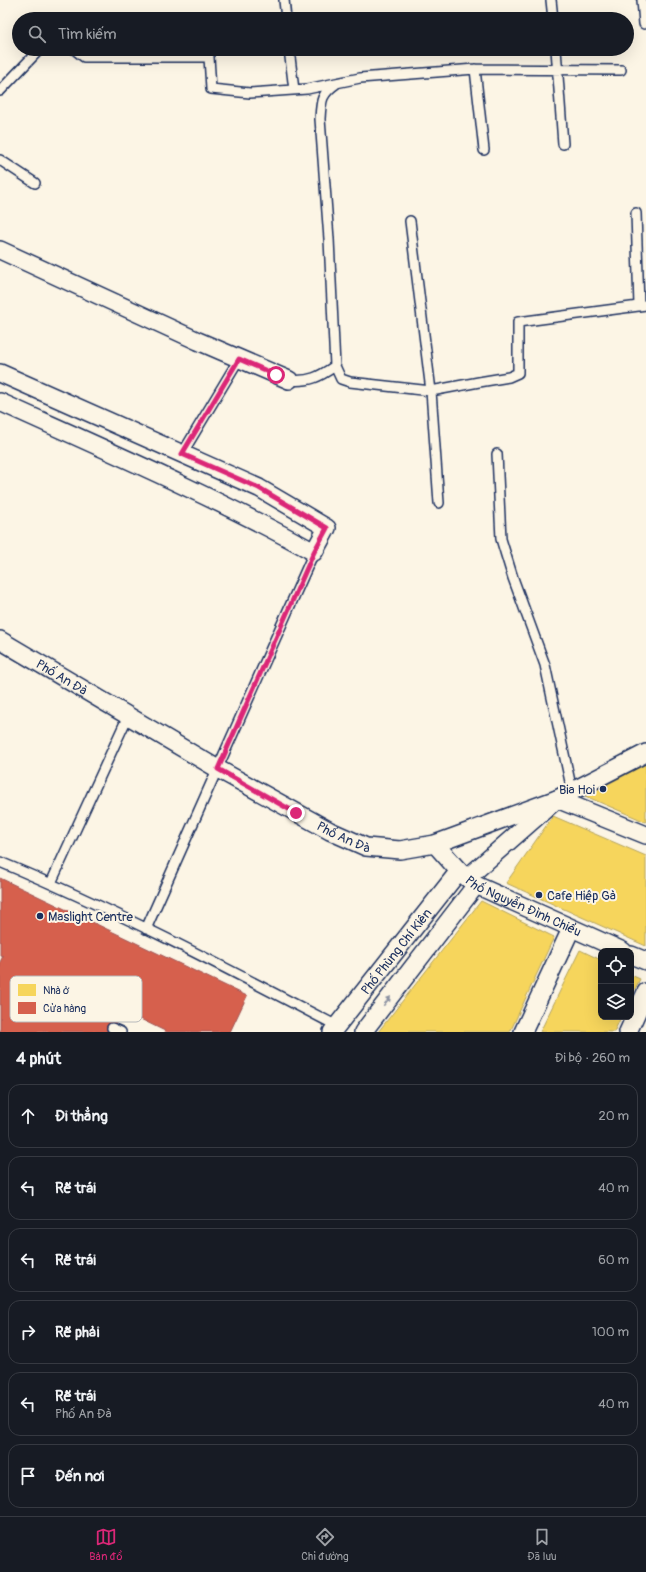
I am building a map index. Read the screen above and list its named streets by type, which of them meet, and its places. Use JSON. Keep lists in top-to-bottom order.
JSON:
{
  "streets": {
    "street": ["Phố An Đà", "Phố Nguyễn Đình Chiểu", "Phố Phùng Chí Kiên"]
  },
  "crossings": [
    ["Phố An Đà", "Phố Nguyễn Đình Chiểu"],
    ["Phố Nguyễn Đình Chiểu", "Phố Phùng Chí Kiên"]
  ],
  "places": ["Bia Hoi", "Cafe Hiệp Gà", "Maslight Centre"],
  "legend": ["Nhà ở", "Cửa hàng"],
  "page": {
    "search": "Tìm kiếm",
    "heading": ["4 phút", "Đi bộ · 260 m"],
    "list": [
      ["Đi thẳng", "20 m"],
      ["Rẽ trái", "40 m"],
      ["Rẽ trái", "60 m"],
      ["Rẽ phải", "100 m"],
      ["Rẽ trái", "Phố An Đà", "40 m"],
      "Đến nơi"
    ],
    "nav": ["Bản đồ", "Chỉ đường", "Đã lưu"]
  }
}
